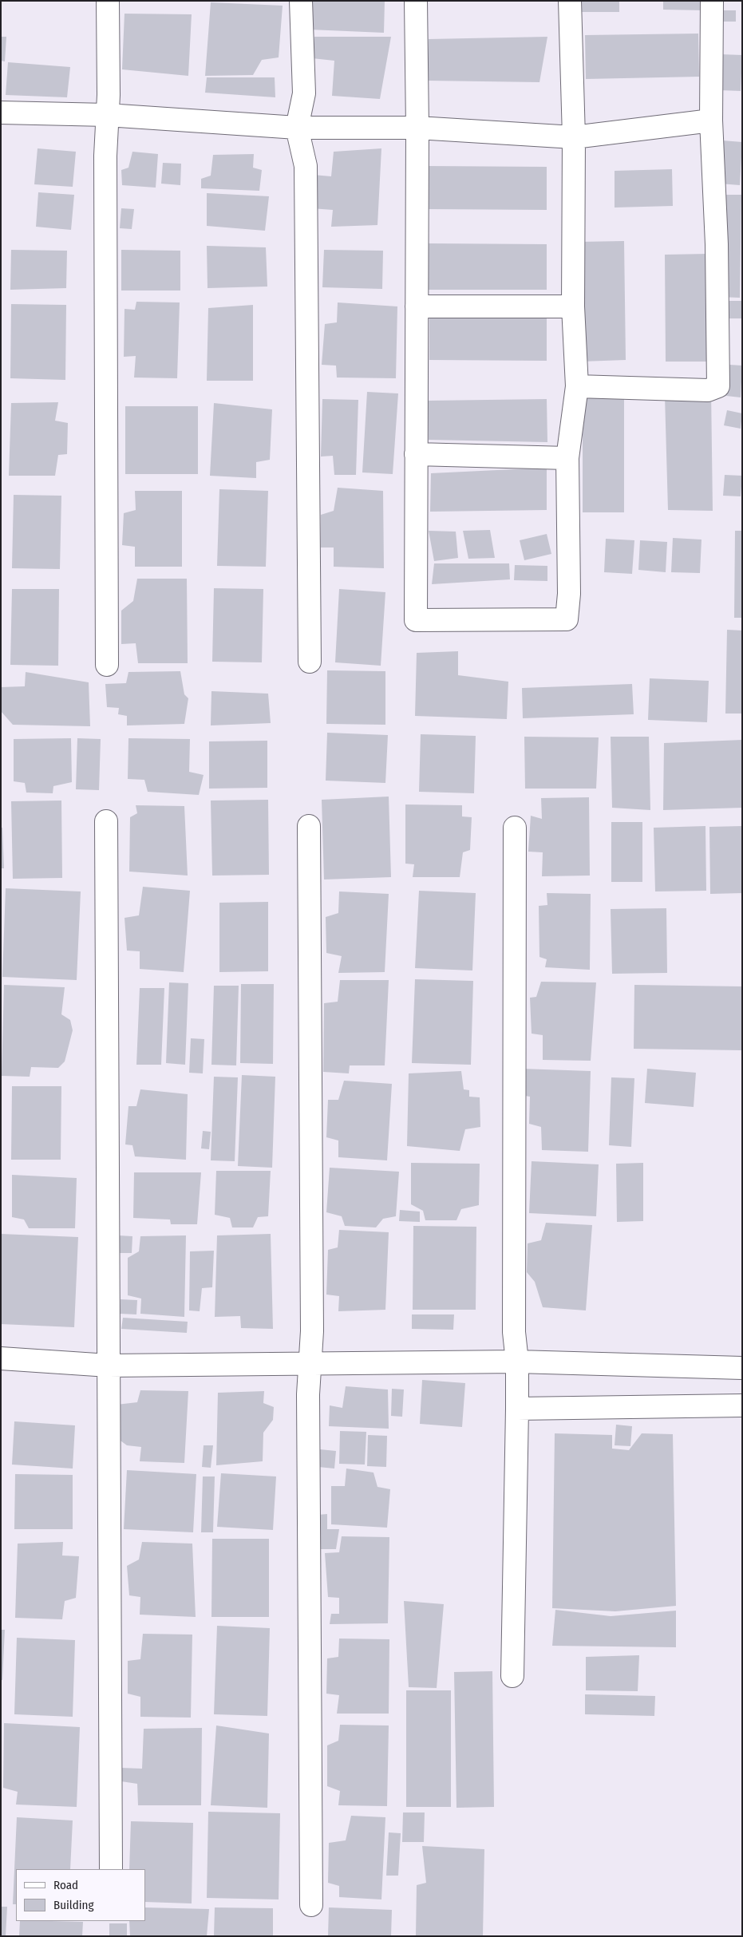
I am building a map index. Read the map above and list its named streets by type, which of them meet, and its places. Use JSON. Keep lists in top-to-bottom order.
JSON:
{
  "legend": ["Road", "Building"]
}
